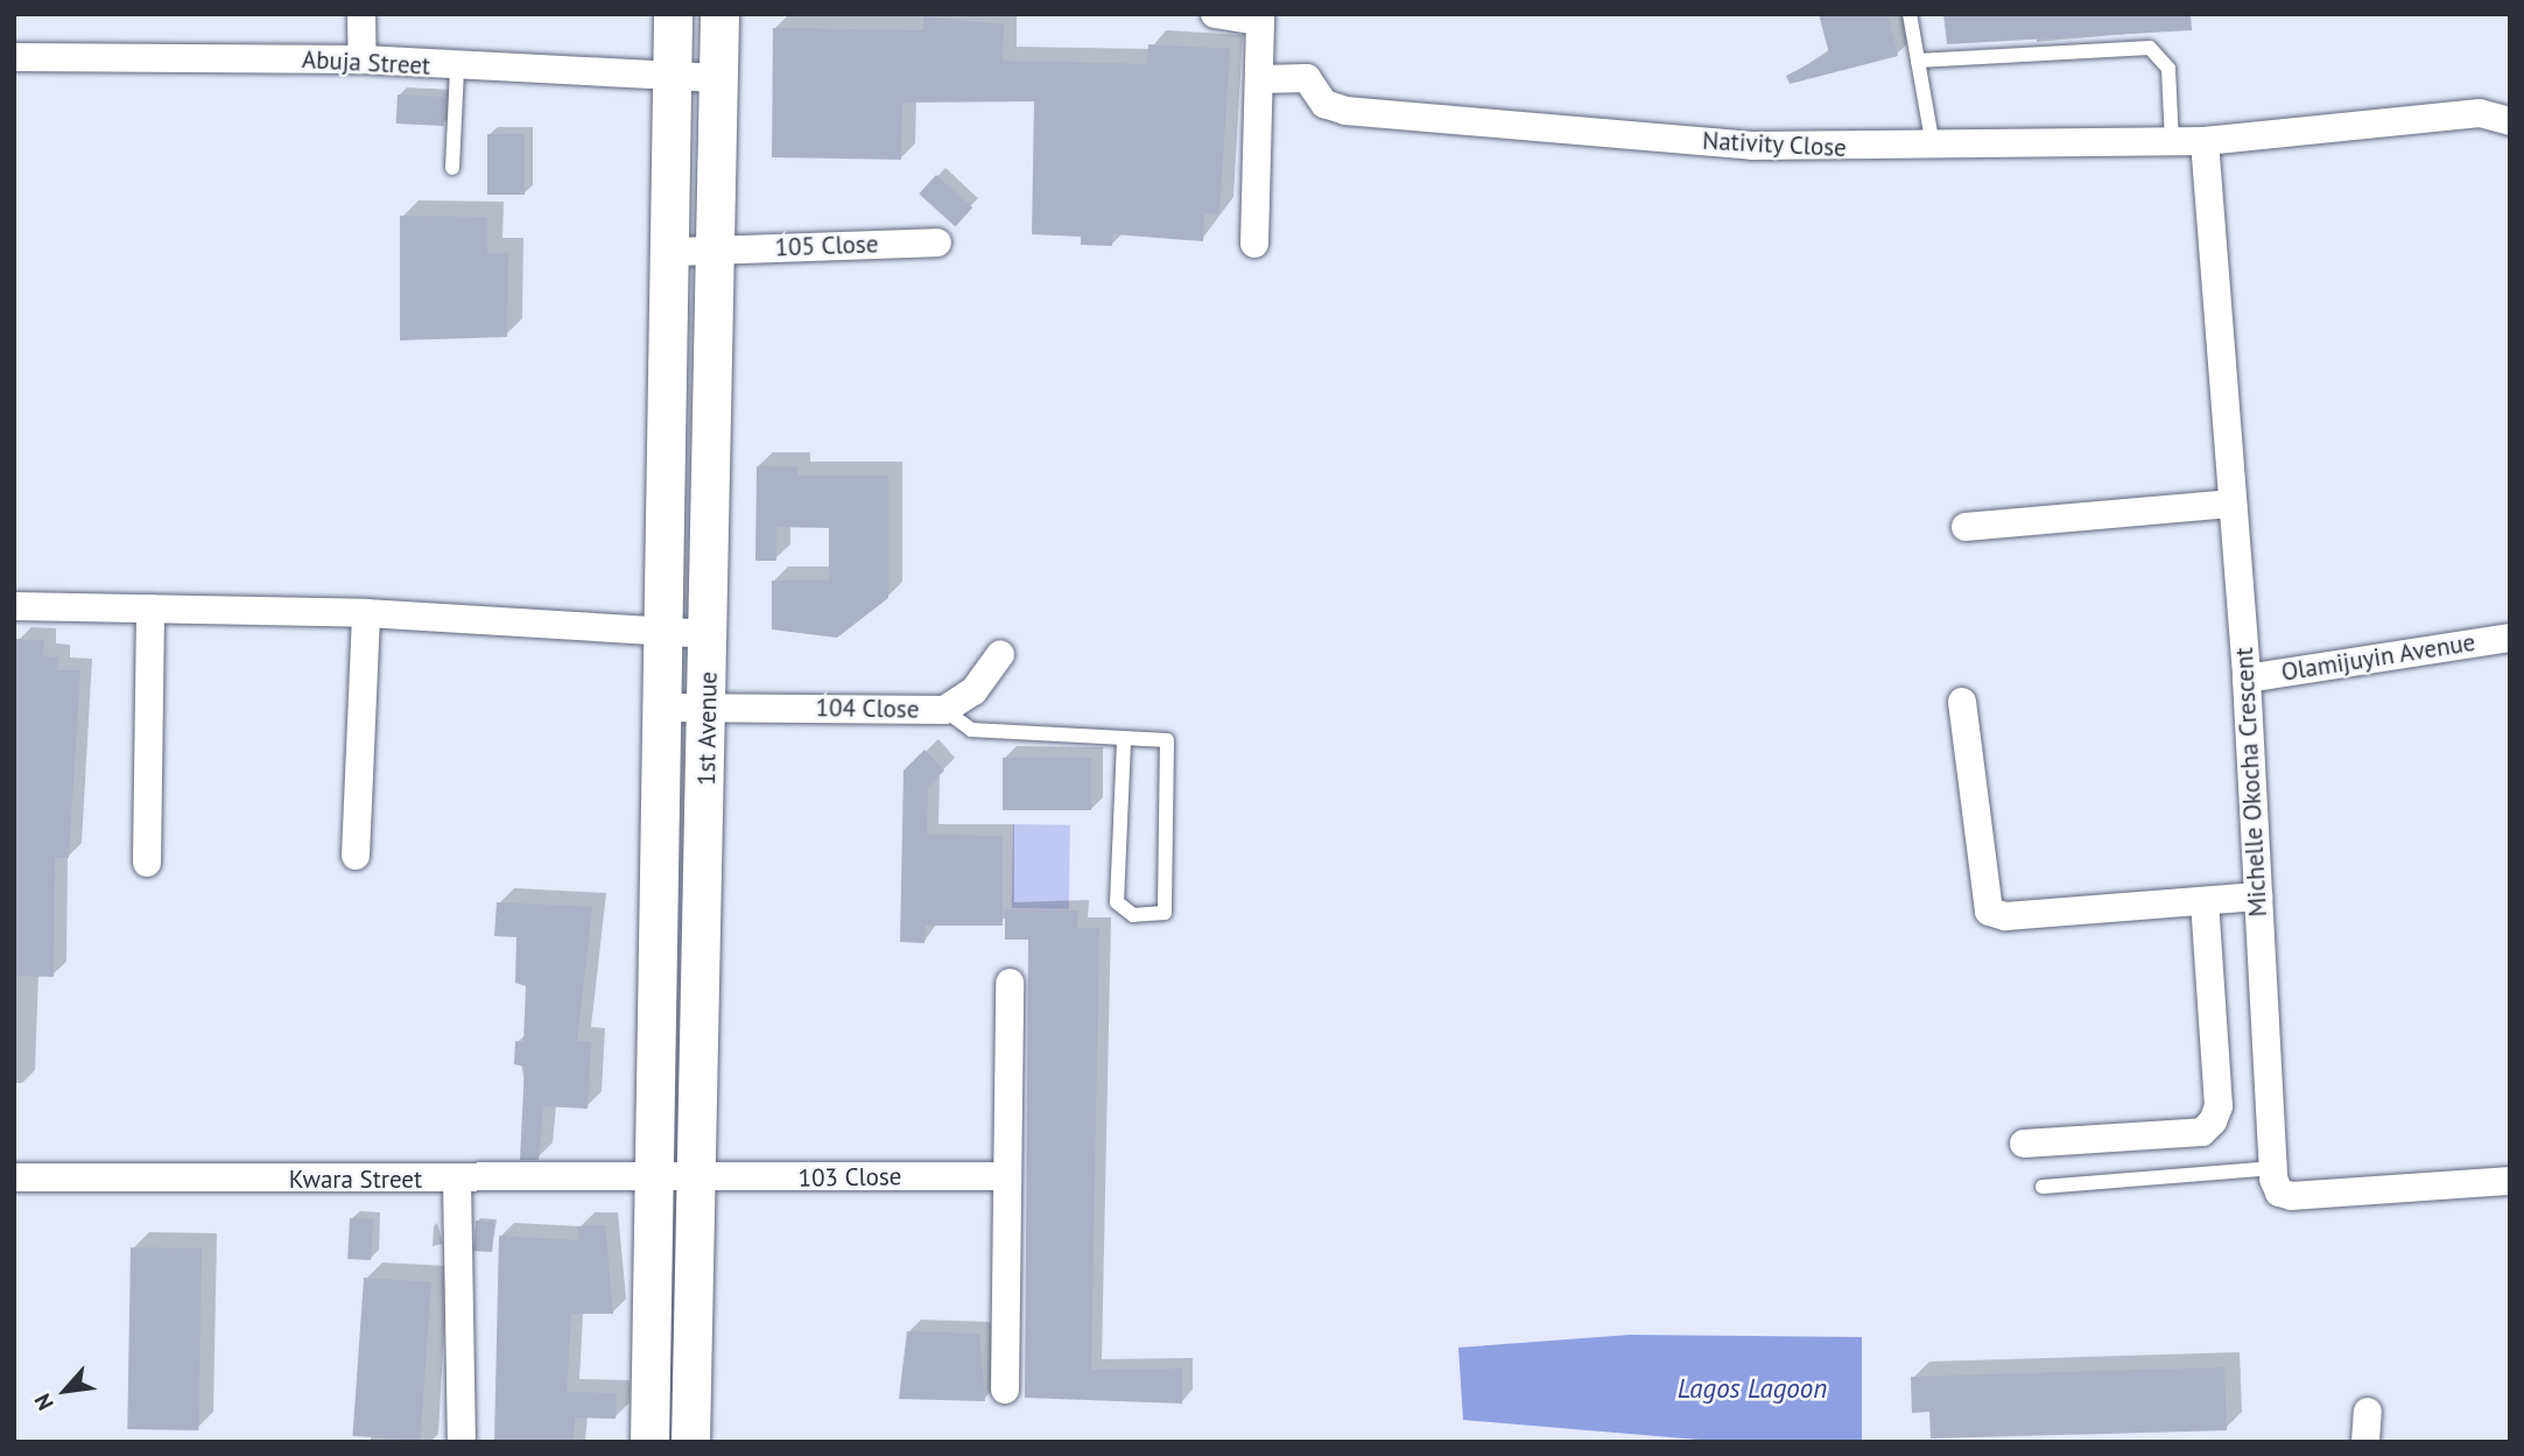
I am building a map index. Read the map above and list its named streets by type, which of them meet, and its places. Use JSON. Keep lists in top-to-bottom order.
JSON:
{
  "streets": {
    "street": [
      "Abuja Street",
      "Nativity Close",
      "105 Close",
      "Olamijuyin Avenue",
      "104 Close",
      "1st Avenue",
      "Michelle Okocha Crescent",
      "103 Close",
      "Kwara Street"
    ]
  },
  "crossings": [
    ["Abuja Street", "1st Avenue"],
    ["Nativity Close", "Michelle Okocha Crescent"],
    ["105 Close", "1st Avenue"],
    ["Olamijuyin Avenue", "Michelle Okocha Crescent"],
    ["104 Close", "1st Avenue"],
    ["1st Avenue", "103 Close"],
    ["1st Avenue", "Kwara Street"],
    ["103 Close", "Kwara Street"]
  ],
  "water": ["Lagos Lagoon"],
  "north": "bottom left"
}
